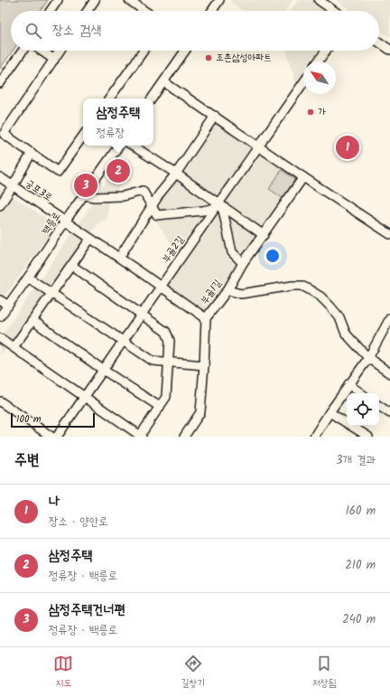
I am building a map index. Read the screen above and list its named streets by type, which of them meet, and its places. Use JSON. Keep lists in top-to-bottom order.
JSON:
{
  "streets": {
    "street": [
      "궁포3로",
      "백릉로",
      "부골2길",
      "부골1길"
    ]
  },
  "crossings": [
    ["궁포3로", "백릉로"],
    ["궁포3로", "부골2길"],
    ["궁포3로", "부골1길"]
  ],
  "places": ["조촌삼성아파트", "가"],
  "scale_bar": "100 m",
  "north": "top left",
  "page": {
    "search": "장소 검색",
    "popup": ["삼정주택", "정류장"],
    "pins": ["1", "2", "3"],
    "scale": "100 m",
    "heading": ["주변", "3개 결과"],
    "list": [
      {
        "mark": "1",
        "name": "나",
        "note": "장소 · 양안로",
        "value": "160 m"
      },
      {
        "mark": "2",
        "name": "삼정주택",
        "note": "정류장 · 백릉로",
        "value": "210 m"
      },
      {
        "mark": "3",
        "name": "삼정주택건너편",
        "note": "정류장 · 백릉로",
        "value": "240 m"
      }
    ],
    "nav": ["지도", "길찾기", "저장됨"]
  }
}
